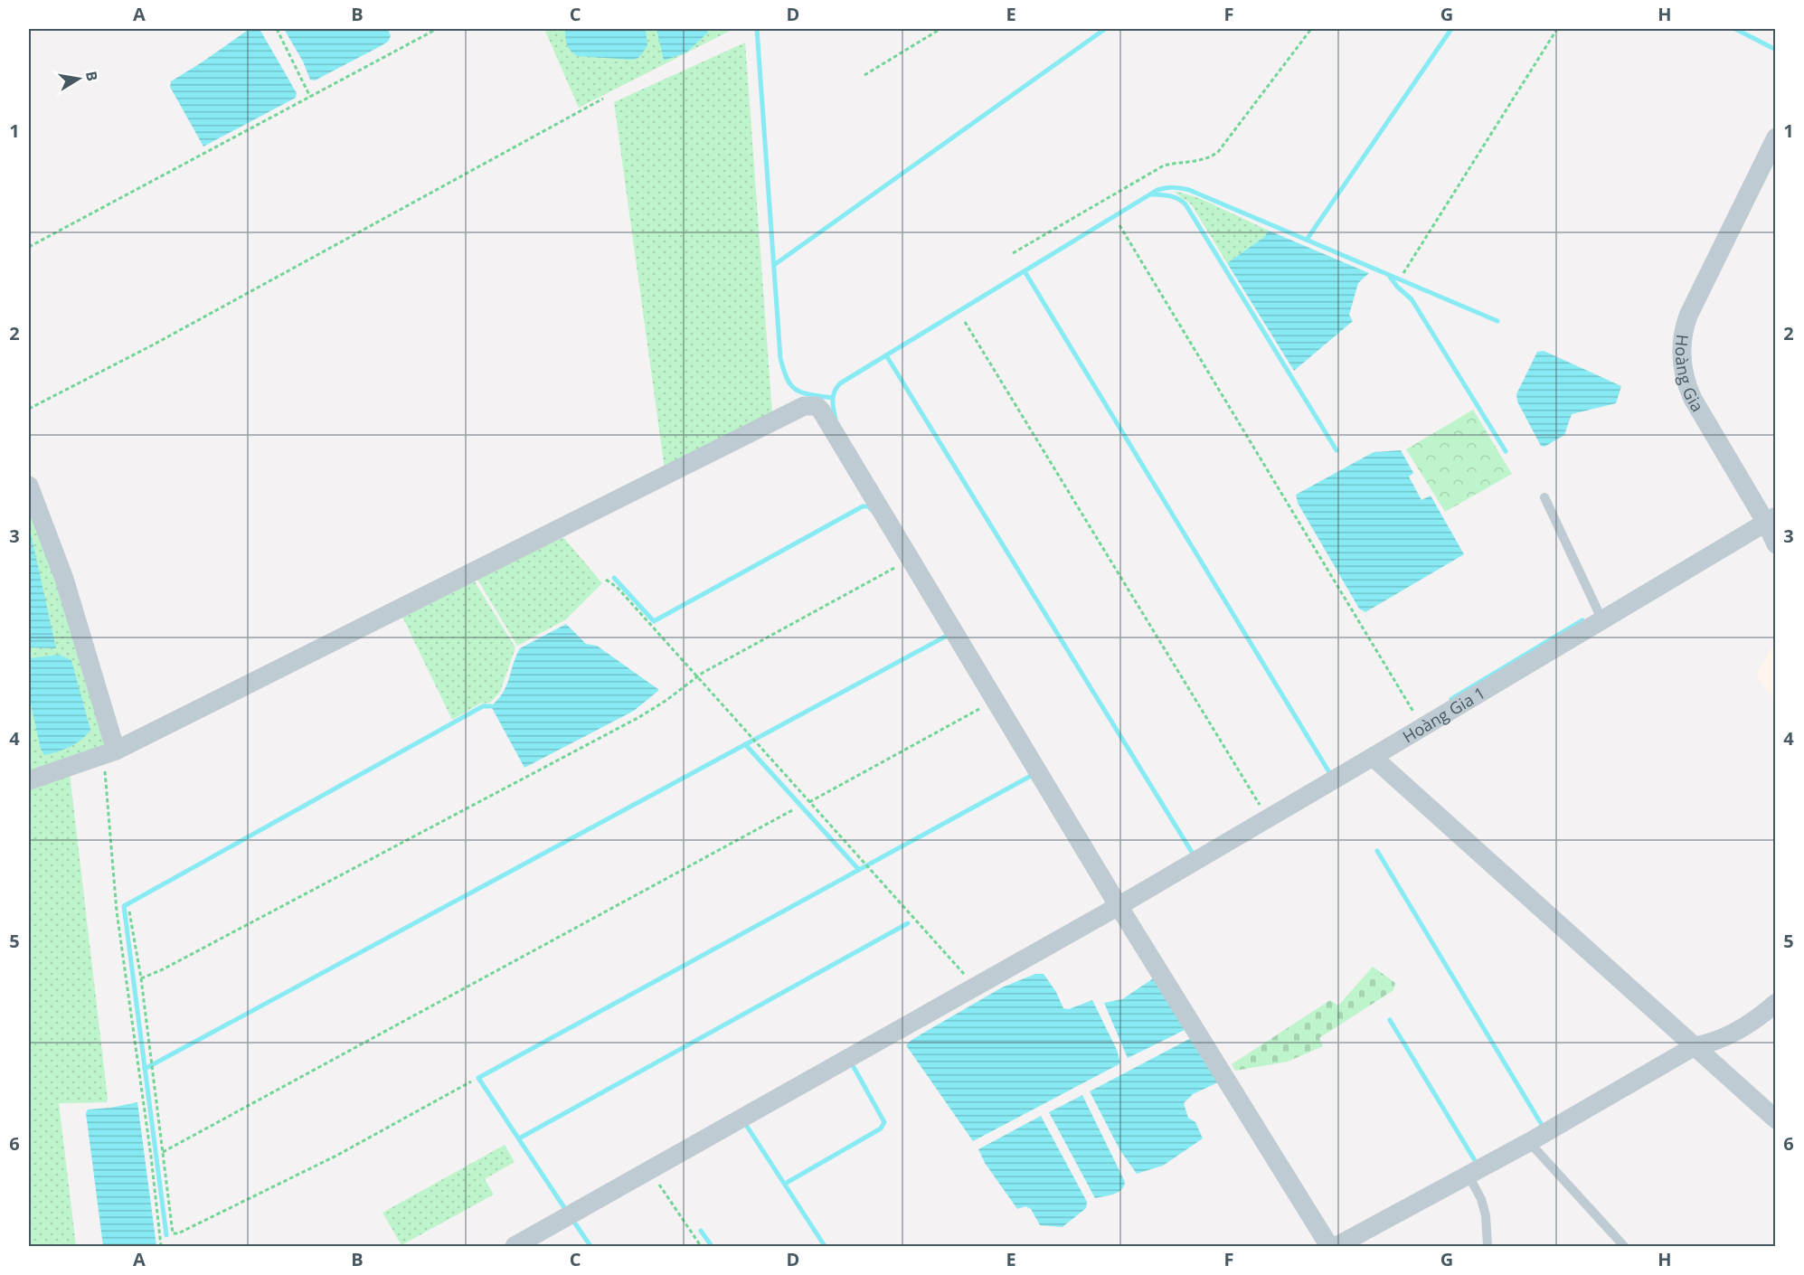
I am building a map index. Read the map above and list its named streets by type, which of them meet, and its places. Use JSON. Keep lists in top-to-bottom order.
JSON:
{
  "streets": {
    "street": ["Hoàng Gia", "Hoàng Gia 1"]
  },
  "crossings": [
    ["Hoàng Gia", "Hoàng Gia 1"]
  ],
  "north": "right",
  "grid": {
    "columns": [
      "A",
      "B",
      "C",
      "D",
      "E",
      "F",
      "G",
      "H"
    ],
    "rows": [
      "1",
      "2",
      "3",
      "4",
      "5",
      "6"
    ]
  }
}
